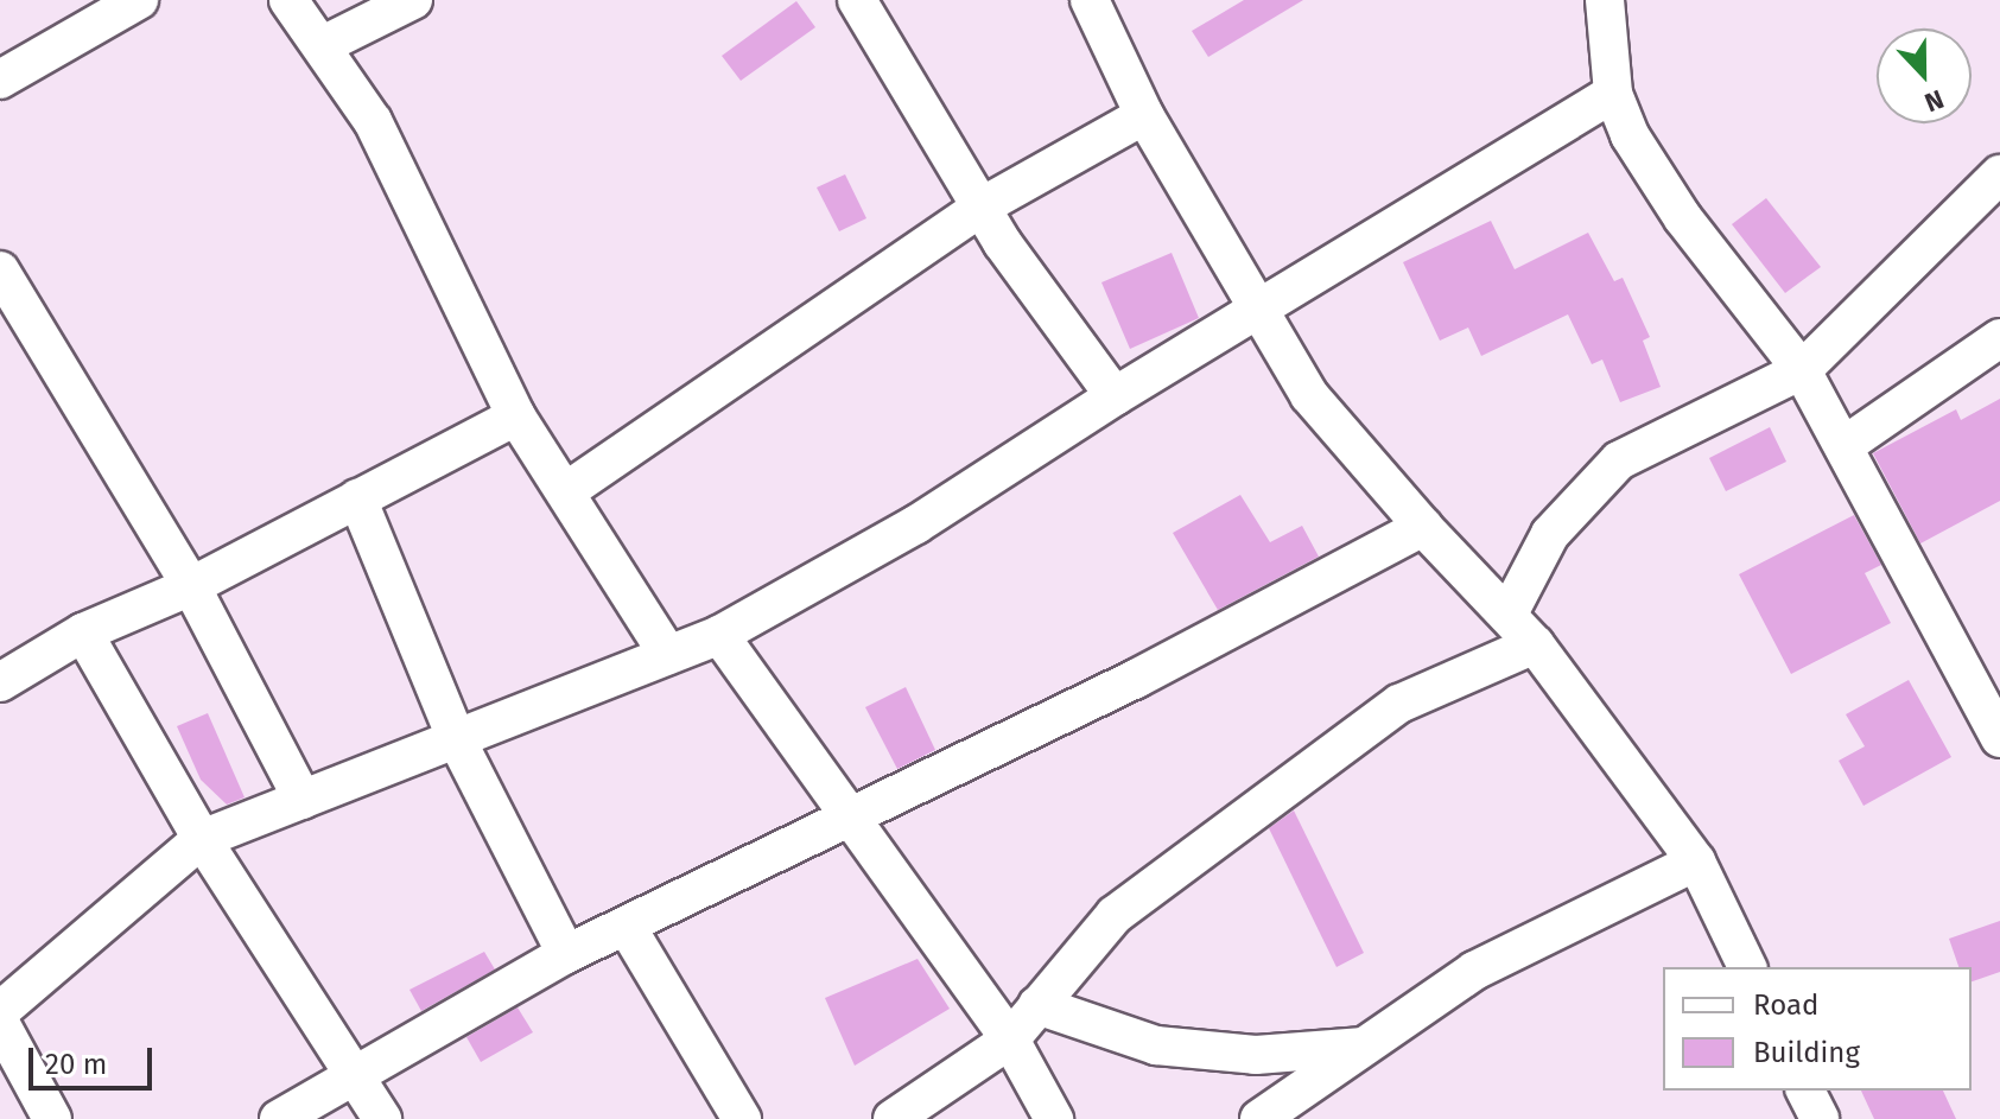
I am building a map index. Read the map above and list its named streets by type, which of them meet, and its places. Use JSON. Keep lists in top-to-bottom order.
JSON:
{
  "legend": ["Road", "Building"],
  "scale_bar": "20 m",
  "north": "bottom"
}
